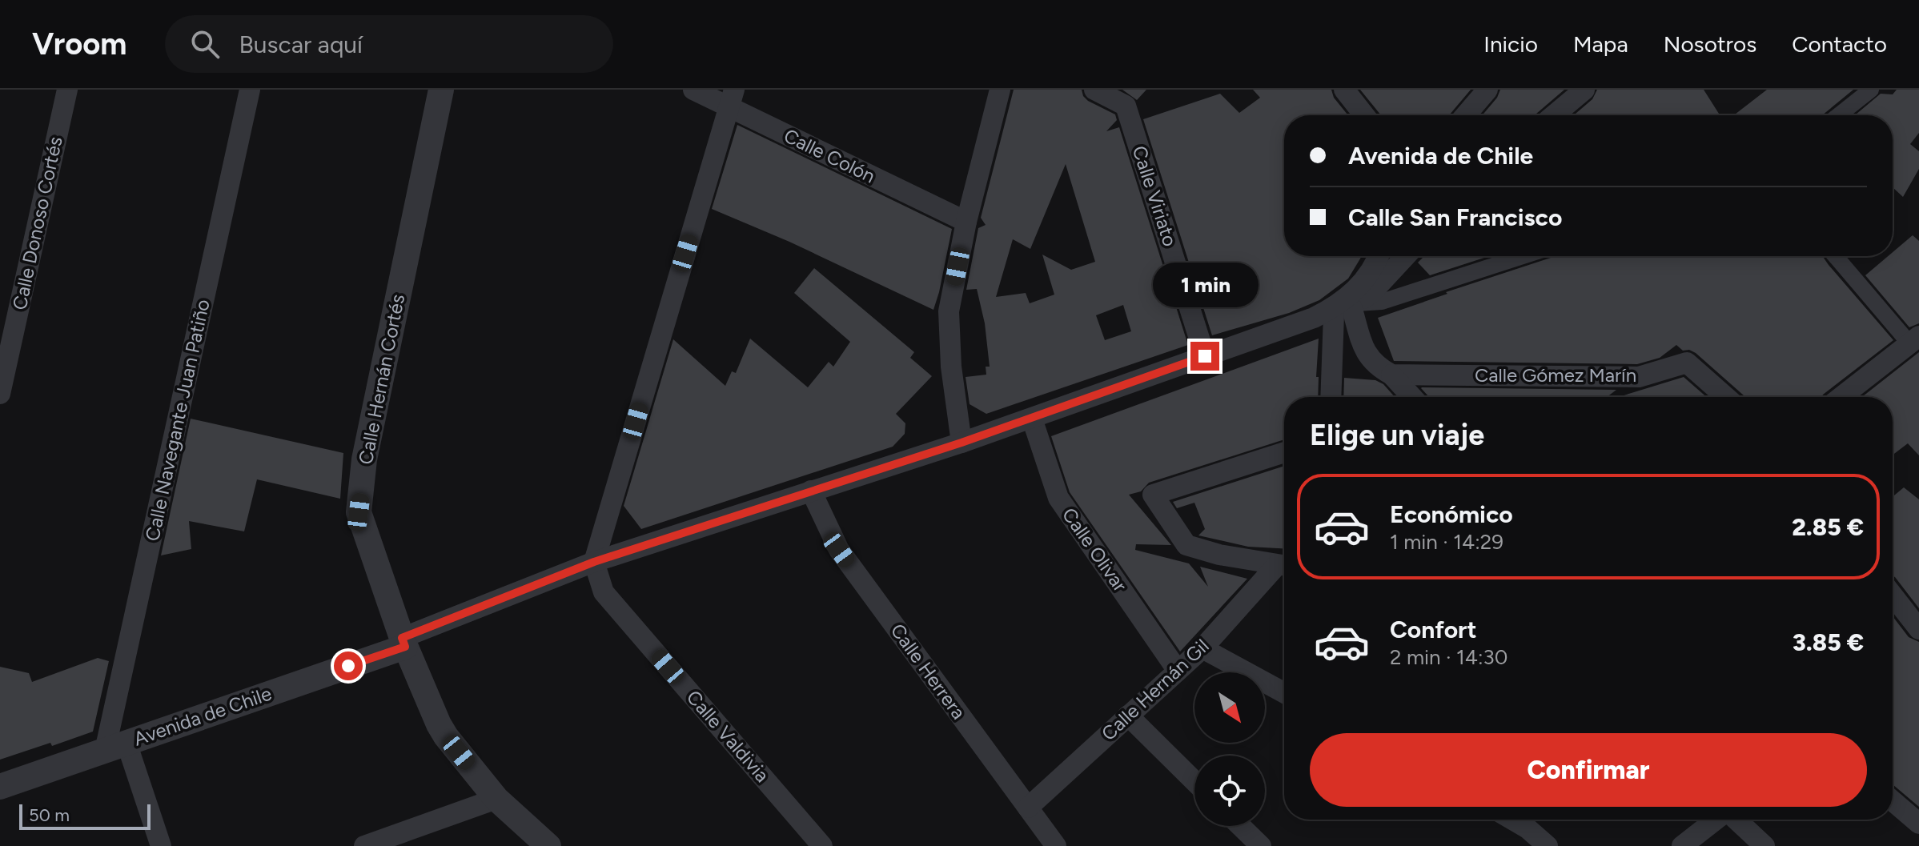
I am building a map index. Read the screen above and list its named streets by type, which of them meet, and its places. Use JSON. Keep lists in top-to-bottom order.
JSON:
{
  "streets": {
    "street": [
      "Calle Colón",
      "Calle Viriato",
      "Calle Donoso Cortés",
      "Calle Gómez Marín",
      "Calle Hernán Cortés",
      "Calle Navegante Juan Patiño",
      "Calle Olivar",
      "Calle Herrera",
      "Calle Hernán Gil",
      "Avenida de Chile",
      "Calle Valdivia"
    ]
  },
  "crossings": [
    ["Calle Hernán Cortés", "Avenida de Chile"],
    ["Calle Navegante Juan Patiño", "Avenida de Chile"],
    ["Calle Olivar", "Calle Hernán Gil"],
    ["Calle Herrera", "Calle Hernán Gil"]
  ],
  "scale_bar": "50 m",
  "north": "bottom right",
  "page": {
    "header": "Vroom",
    "search": "Buscar aquí",
    "nav": [
      "Inicio",
      "Mapa",
      "Nosotros",
      "Contacto"
    ],
    "banner": ["Avenida de Chile", "Calle San Francisco"],
    "bubble": "1 min",
    "heading": "Elige un viaje",
    "list": [
      {
        "name": "Económico",
        "note": "1 min · 14:29",
        "value": "2.85 €"
      },
      {
        "name": "Confort",
        "note": "2 min · 14:30",
        "value": "3.85 €"
      }
    ],
    "buttons": "Confirmar",
    "scale": "50 m"
  }
}
